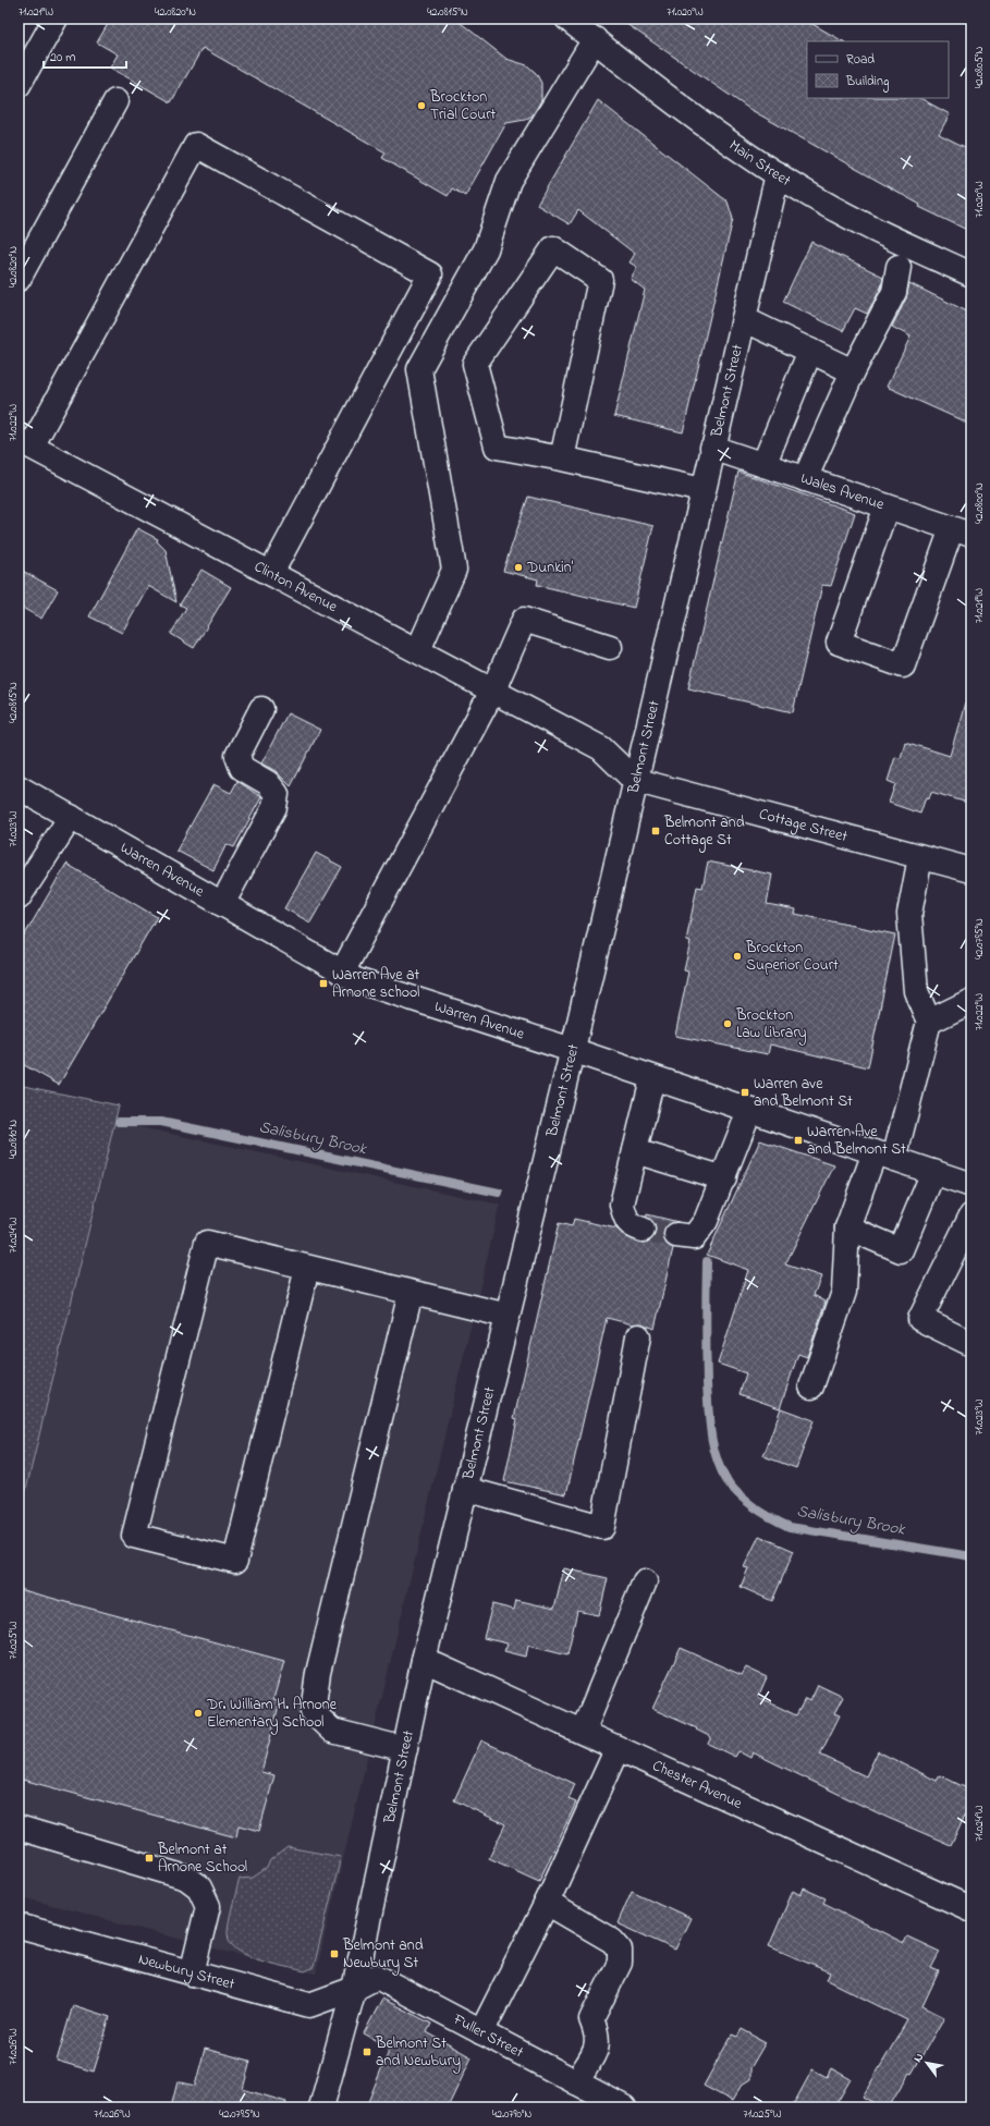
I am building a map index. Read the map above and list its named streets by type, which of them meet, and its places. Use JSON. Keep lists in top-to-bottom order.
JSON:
{
  "streets": {
    "main road": [
      "Main Street",
      "Belmont Street",
      "Wales Avenue",
      "Clinton Avenue",
      "Cottage Street",
      "Warren Avenue",
      "Chester Avenue",
      "Newbury Street",
      "Fuller Street"
    ]
  },
  "crossings": [
    ["Main Street", "Belmont Street"],
    ["Belmont Street", "Wales Avenue"],
    ["Belmont Street", "Clinton Avenue"],
    ["Belmont Street", "Cottage Street"],
    ["Belmont Street", "Warren Avenue"],
    ["Belmont Street", "Chester Avenue"],
    ["Belmont Street", "Newbury Street"],
    ["Belmont Street", "Fuller Street"],
    ["Clinton Avenue", "Cottage Street"],
    ["Newbury Street", "Fuller Street"]
  ],
  "water": ["Salisbury Brook"],
  "places": {
    "other": [
      "Brockton Trial Court",
      "Dunkin'",
      "Brockton Superior Court",
      "Brockton Law Library",
      "Dr. William H. Arnone Elementary School"
    ],
    "transit": [
      "Belmont and Cottage St",
      "Warren Ave at Arnone school",
      "Warren ave and Belmont St",
      "Warren Ave and Belmont St",
      "Belmont at Arnone School",
      "Belmont and Newbury St",
      "Belmont St and Newbury"
    ]
  },
  "legend": ["Road", "Building"],
  "scale_bar": "20 m",
  "north": "top left",
  "coordinates": [
    "71.021°W",
    "42.0820°N",
    "42.0815°N",
    "71.020°W",
    "42.0805°N",
    "71.022°W",
    "42.0800°N",
    "71.023°W",
    "42.0795°N",
    "42.0810°N",
    "71.024°W",
    "71.025°W",
    "71.026°W",
    "42.0790°N"
  ]
}
